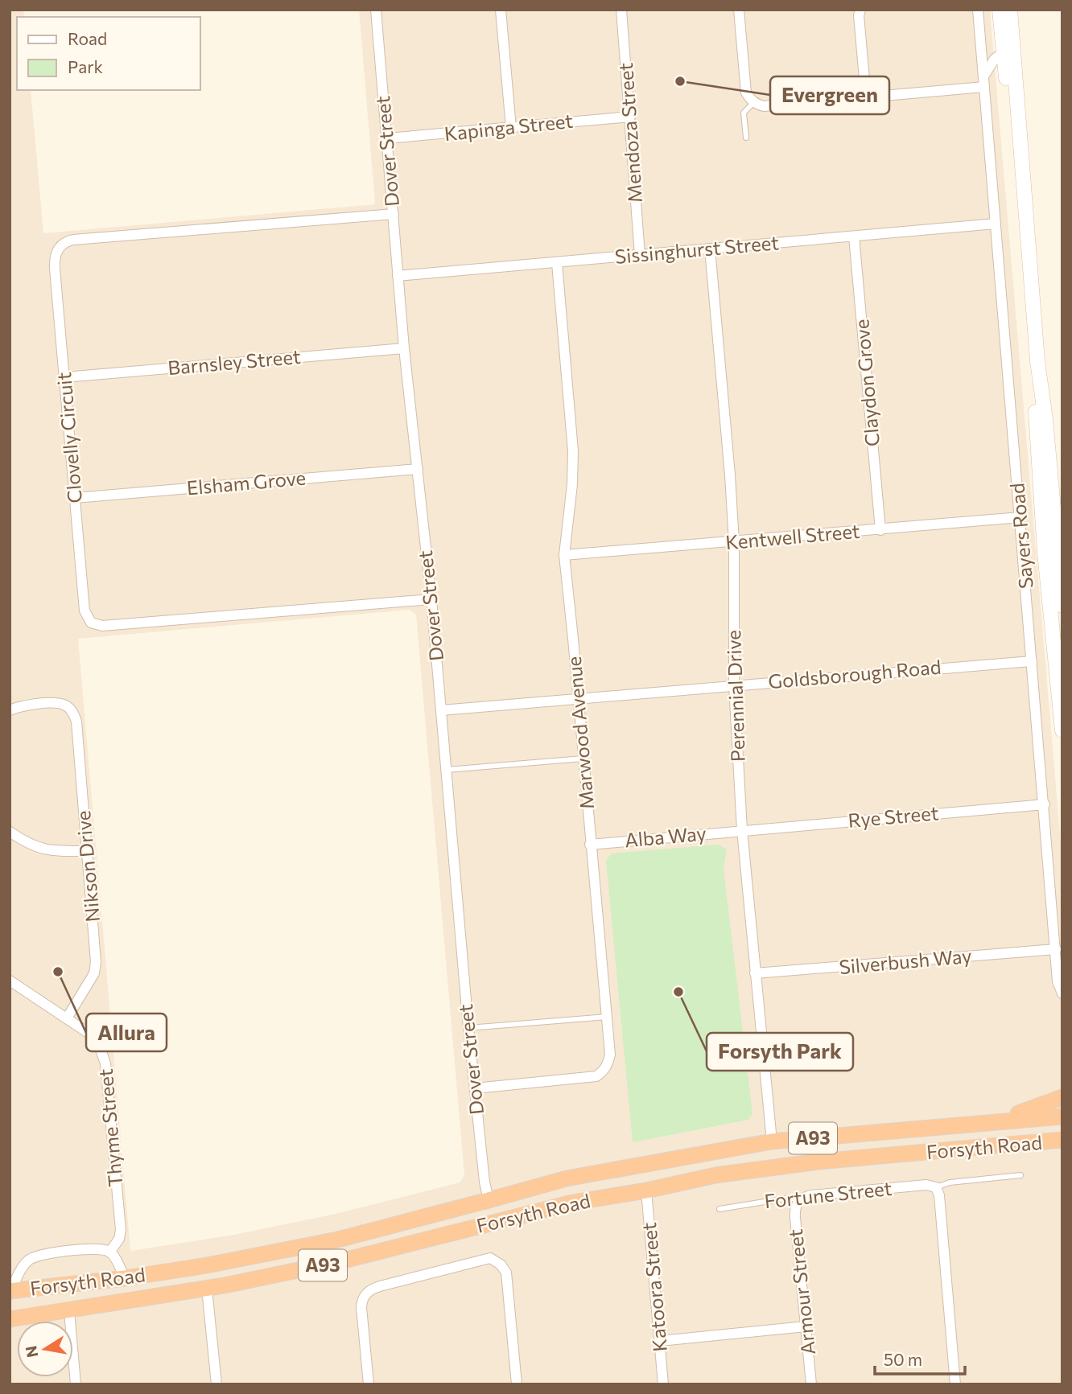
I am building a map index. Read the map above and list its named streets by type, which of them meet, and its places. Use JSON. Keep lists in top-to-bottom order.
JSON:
{
  "streets": {
    "highway": ["A93", "Forsyth Road"],
    "main road": ["Sayers Road"],
    "street": [
      "Kapinga Street",
      "Mendoza Street",
      "Dover Street",
      "Sissinghurst Street",
      "Barnsley Street",
      "Claydon Grove",
      "Clovelly Circuit",
      "Elsham Grove",
      "Kentwell Street",
      "Goldsborough Road",
      "Perennial Drive",
      "Marwood Avenue",
      "Rye Street",
      "Alba Way",
      "Nikson Drive",
      "Silverbush Way",
      "Thyme Street",
      "Fortune Street",
      "Katoora Street",
      "Armour Street"
    ]
  },
  "crossings": [
    ["Kapinga Street", "Mendoza Street"],
    ["Kapinga Street", "Dover Street"],
    ["Mendoza Street", "Sissinghurst Street"],
    ["Dover Street", "Sissinghurst Street"],
    ["Dover Street", "Barnsley Street"],
    ["Dover Street", "Clovelly Circuit"],
    ["Dover Street", "Elsham Grove"],
    ["Dover Street", "Goldsborough Road"],
    ["Dover Street", "Marwood Avenue"],
    ["Dover Street", "Forsyth Road"],
    ["Sissinghurst Street", "Claydon Grove"],
    ["Sissinghurst Street", "Sayers Road"],
    ["Sissinghurst Street", "Perennial Drive"],
    ["Sissinghurst Street", "Marwood Avenue"],
    ["Barnsley Street", "Clovelly Circuit"],
    ["Claydon Grove", "Kentwell Street"],
    ["Clovelly Circuit", "Elsham Grove"],
    ["Sayers Road", "Kentwell Street"],
    ["Sayers Road", "Goldsborough Road"],
    ["Sayers Road", "Rye Street"],
    ["Sayers Road", "Silverbush Way"],
    ["Kentwell Street", "Perennial Drive"],
    ["Kentwell Street", "Marwood Avenue"],
    ["Goldsborough Road", "Perennial Drive"],
    ["Goldsborough Road", "Marwood Avenue"],
    ["Perennial Drive", "Rye Street"],
    ["Perennial Drive", "Alba Way"],
    ["Perennial Drive", "Silverbush Way"],
    ["Perennial Drive", "Forsyth Road"],
    ["Marwood Avenue", "Alba Way"],
    ["Rye Street", "Alba Way"],
    ["Nikson Drive", "Thyme Street"],
    ["Forsyth Road", "Katoora Street"],
    ["Fortune Street", "Armour Street"]
  ],
  "places": ["Evergreen", "Allura", "Forsyth Park"],
  "legend": ["Road", "Park"],
  "scale_bar": "50 m",
  "north": "left"
}
